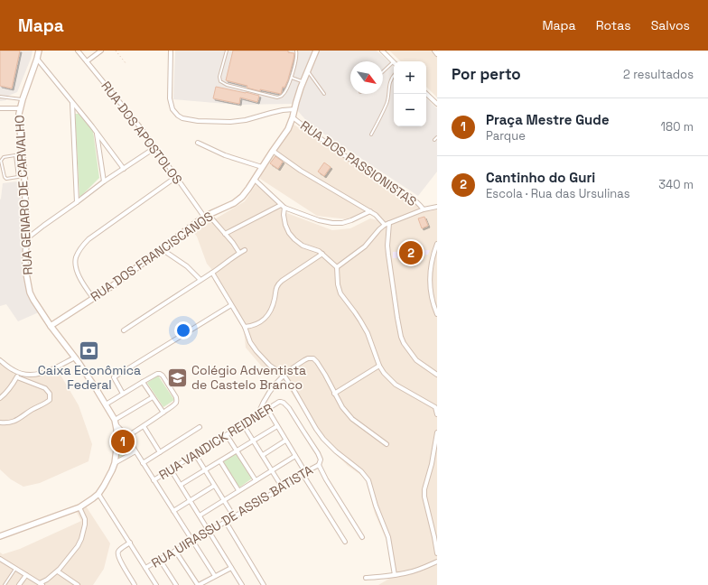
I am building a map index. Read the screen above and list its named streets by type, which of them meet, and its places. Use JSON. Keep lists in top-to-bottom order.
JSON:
{
  "streets": {
    "main road": ["RUA GENARO DE CARVALHO", "RUA DOS FRANCISCANOS"],
    "street": [
      "RUA DOS APOSTOLOS",
      "RUA DOS PASSIONISTAS",
      "RUA VANDICK REIDNER",
      "RUA UIRASSU DE ASSIS BATISTA"
    ]
  },
  "crossings": [
    ["RUA DOS APOSTOLOS", "RUA DOS FRANCISCANOS"],
    ["RUA DOS PASSIONISTAS", "RUA DOS FRANCISCANOS"],
    ["RUA GENARO DE CARVALHO", "RUA DOS FRANCISCANOS"],
    ["RUA VANDICK REIDNER", "RUA UIRASSU DE ASSIS BATISTA"]
  ],
  "places": {
    "bank": ["Caixa Econômica Federal"],
    "school or university": ["Colégio Adventista de Castelo Branco"]
  },
  "north": "bottom right",
  "page": {
    "header": "Mapa",
    "nav": ["Mapa", "Rotas", "Salvos"],
    "heading": ["Por perto", "2 resultados"],
    "map_buttons": ["+", "−"],
    "list": [
      {
        "mark": "1",
        "name": "Praça Mestre Gude",
        "note": "Parque",
        "value": "180 m"
      },
      {
        "mark": "2",
        "name": "Cantinho do Guri",
        "note": "Escola · Rua das Ursulinas",
        "value": "340 m"
      }
    ],
    "pins": ["2", "1"]
  }
}
